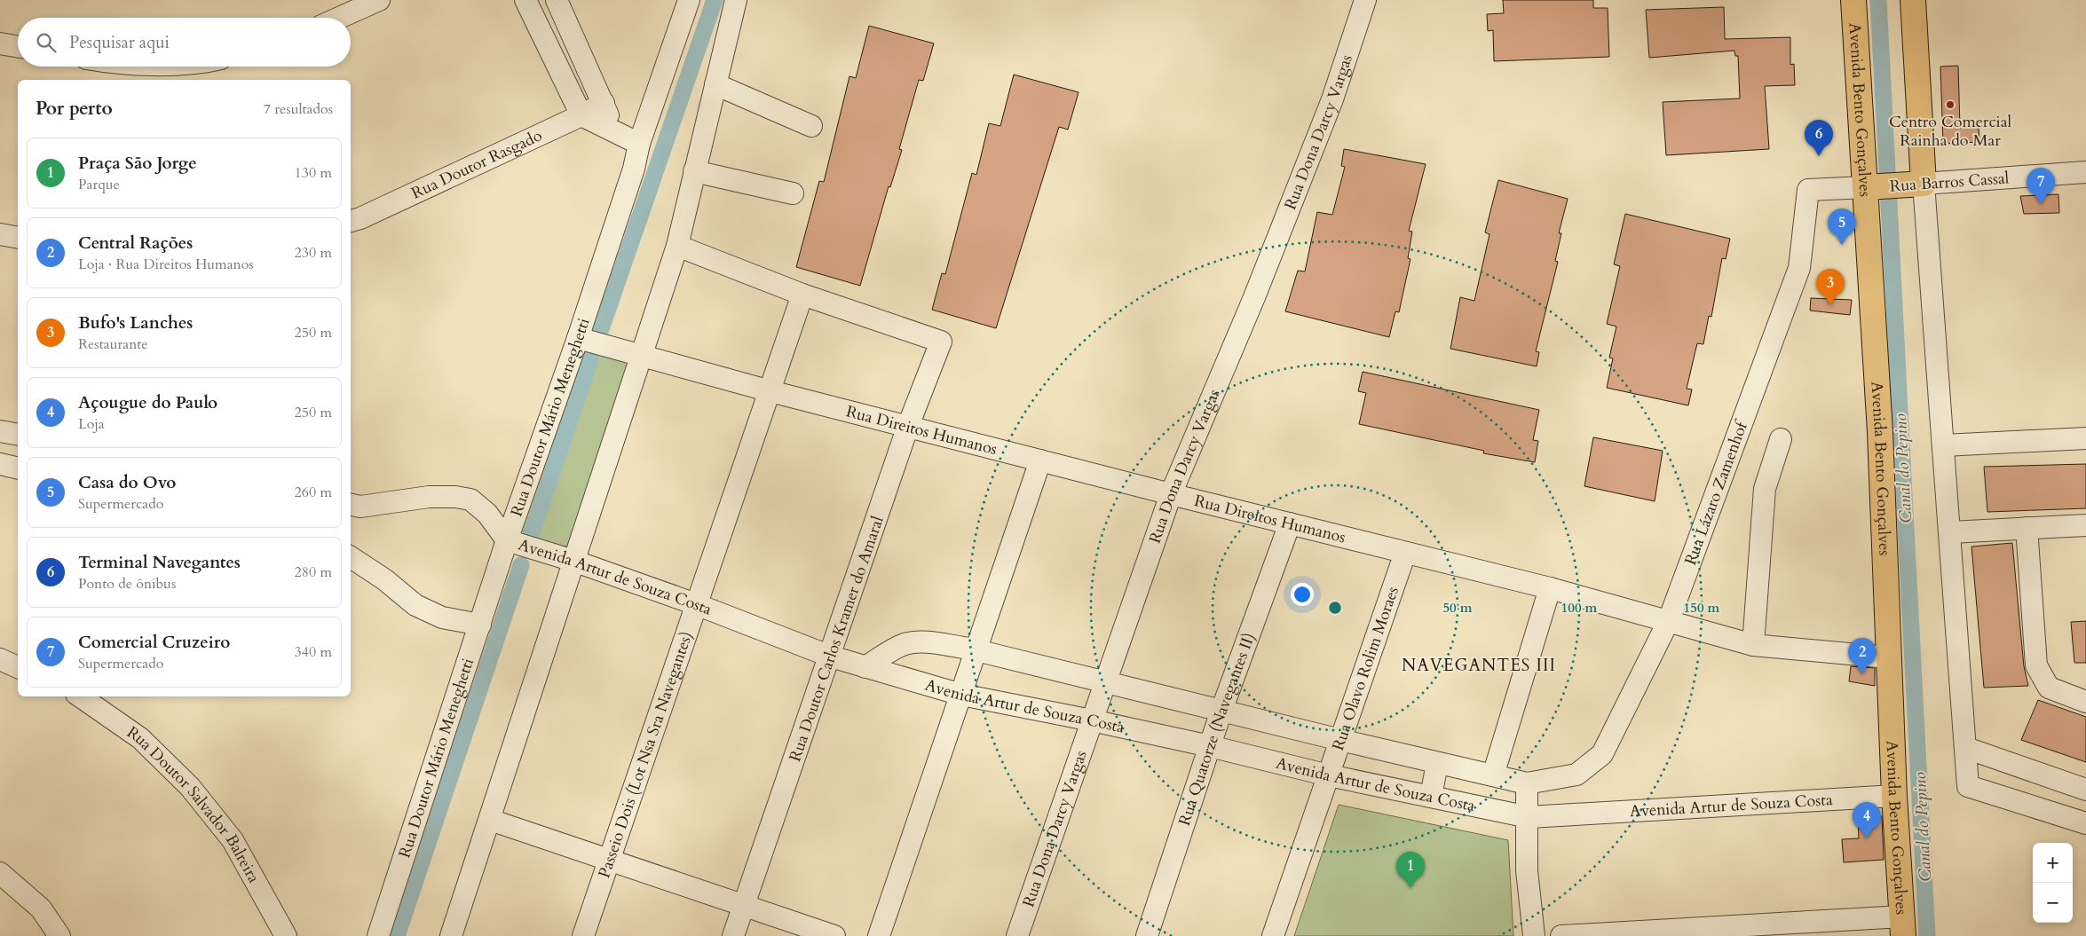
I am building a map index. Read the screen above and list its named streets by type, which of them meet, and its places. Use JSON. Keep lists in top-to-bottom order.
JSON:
{
  "streets": {
    "main road": ["Avenida Bento Gonçalves", "Rua Barros Cassal"],
    "street": [
      "Rua Dona Darcy Vargas",
      "Rua Doutor Rasgado",
      "Rua Doutor Mário Meneghetti",
      "Rua Direitos Humanos",
      "Rua Lázaro Zamenhof",
      "Avenida Artur de Souza Costa",
      "Rua Doutor Carlos Kramer do Amaral",
      "Rua Olavo Rolim Moraes",
      "Rua Quatorze (Navegantes II)",
      "Passeio Dois (Lot Nsa Sra Navegantes)",
      "Rua Doutor Salvador Balreira"
    ]
  },
  "crossings": [
    ["Avenida Bento Gonçalves", "Rua Barros Cassal"],
    ["Avenida Bento Gonçalves", "Rua Direitos Humanos"],
    ["Avenida Bento Gonçalves", "Rua Lázaro Zamenhof"],
    ["Avenida Bento Gonçalves", "Avenida Artur de Souza Costa"],
    ["Rua Dona Darcy Vargas", "Rua Direitos Humanos"],
    ["Rua Dona Darcy Vargas", "Avenida Artur de Souza Costa"],
    ["Rua Barros Cassal", "Rua Lázaro Zamenhof"],
    ["Rua Doutor Mário Meneghetti", "Rua Direitos Humanos"],
    ["Rua Doutor Mário Meneghetti", "Avenida Artur de Souza Costa"],
    ["Rua Direitos Humanos", "Rua Lázaro Zamenhof"],
    ["Rua Direitos Humanos", "Rua Doutor Carlos Kramer do Amaral"],
    ["Rua Direitos Humanos", "Rua Olavo Rolim Moraes"],
    ["Rua Direitos Humanos", "Rua Quatorze (Navegantes II)"],
    ["Rua Direitos Humanos", "Passeio Dois (Lot Nsa Sra Navegantes)"],
    ["Avenida Artur de Souza Costa", "Rua Doutor Carlos Kramer do Amaral"],
    ["Avenida Artur de Souza Costa", "Rua Olavo Rolim Moraes"],
    ["Avenida Artur de Souza Costa", "Rua Quatorze (Navegantes II)"],
    ["Avenida Artur de Souza Costa", "Passeio Dois (Lot Nsa Sra Navegantes)"],
    ["Rua Doutor Carlos Kramer do Amaral", "Passeio Dois (Lot Nsa Sra Navegantes)"]
  ],
  "districts": ["NAVEGANTES III"],
  "water": ["Canal do Pepino"],
  "places": ["Centro Comercial Rainha do Mar"],
  "page": {
    "search": "Pesquisar aqui",
    "heading": ["Por perto", "7 resultados"],
    "pins": [
      "6",
      "7",
      "5",
      "3",
      "2",
      "4",
      "1"
    ],
    "list": [
      {
        "mark": "1",
        "name": "Praça São Jorge",
        "note": "Parque",
        "value": "130 m"
      },
      {
        "mark": "2",
        "name": "Central Rações",
        "note": "Loja · Rua Direitos Humanos",
        "value": "230 m"
      },
      {
        "mark": "3",
        "name": "Bufo's Lanches",
        "note": "Restaurante",
        "value": "250 m"
      },
      {
        "mark": "4",
        "name": "Açougue do Paulo",
        "note": "Loja",
        "value": "250 m"
      },
      {
        "mark": "5",
        "name": "Casa do Ovo",
        "note": "Supermercado",
        "value": "260 m"
      },
      {
        "mark": "6",
        "name": "Terminal Navegantes",
        "note": "Ponto de ônibus",
        "value": "280 m"
      },
      {
        "mark": "7",
        "name": "Comercial Cruzeiro",
        "note": "Supermercado",
        "value": "340 m"
      }
    ],
    "map_buttons": ["+", "−"]
  },
  "rings": ["50 m", "100 m", "150 m"]
}
